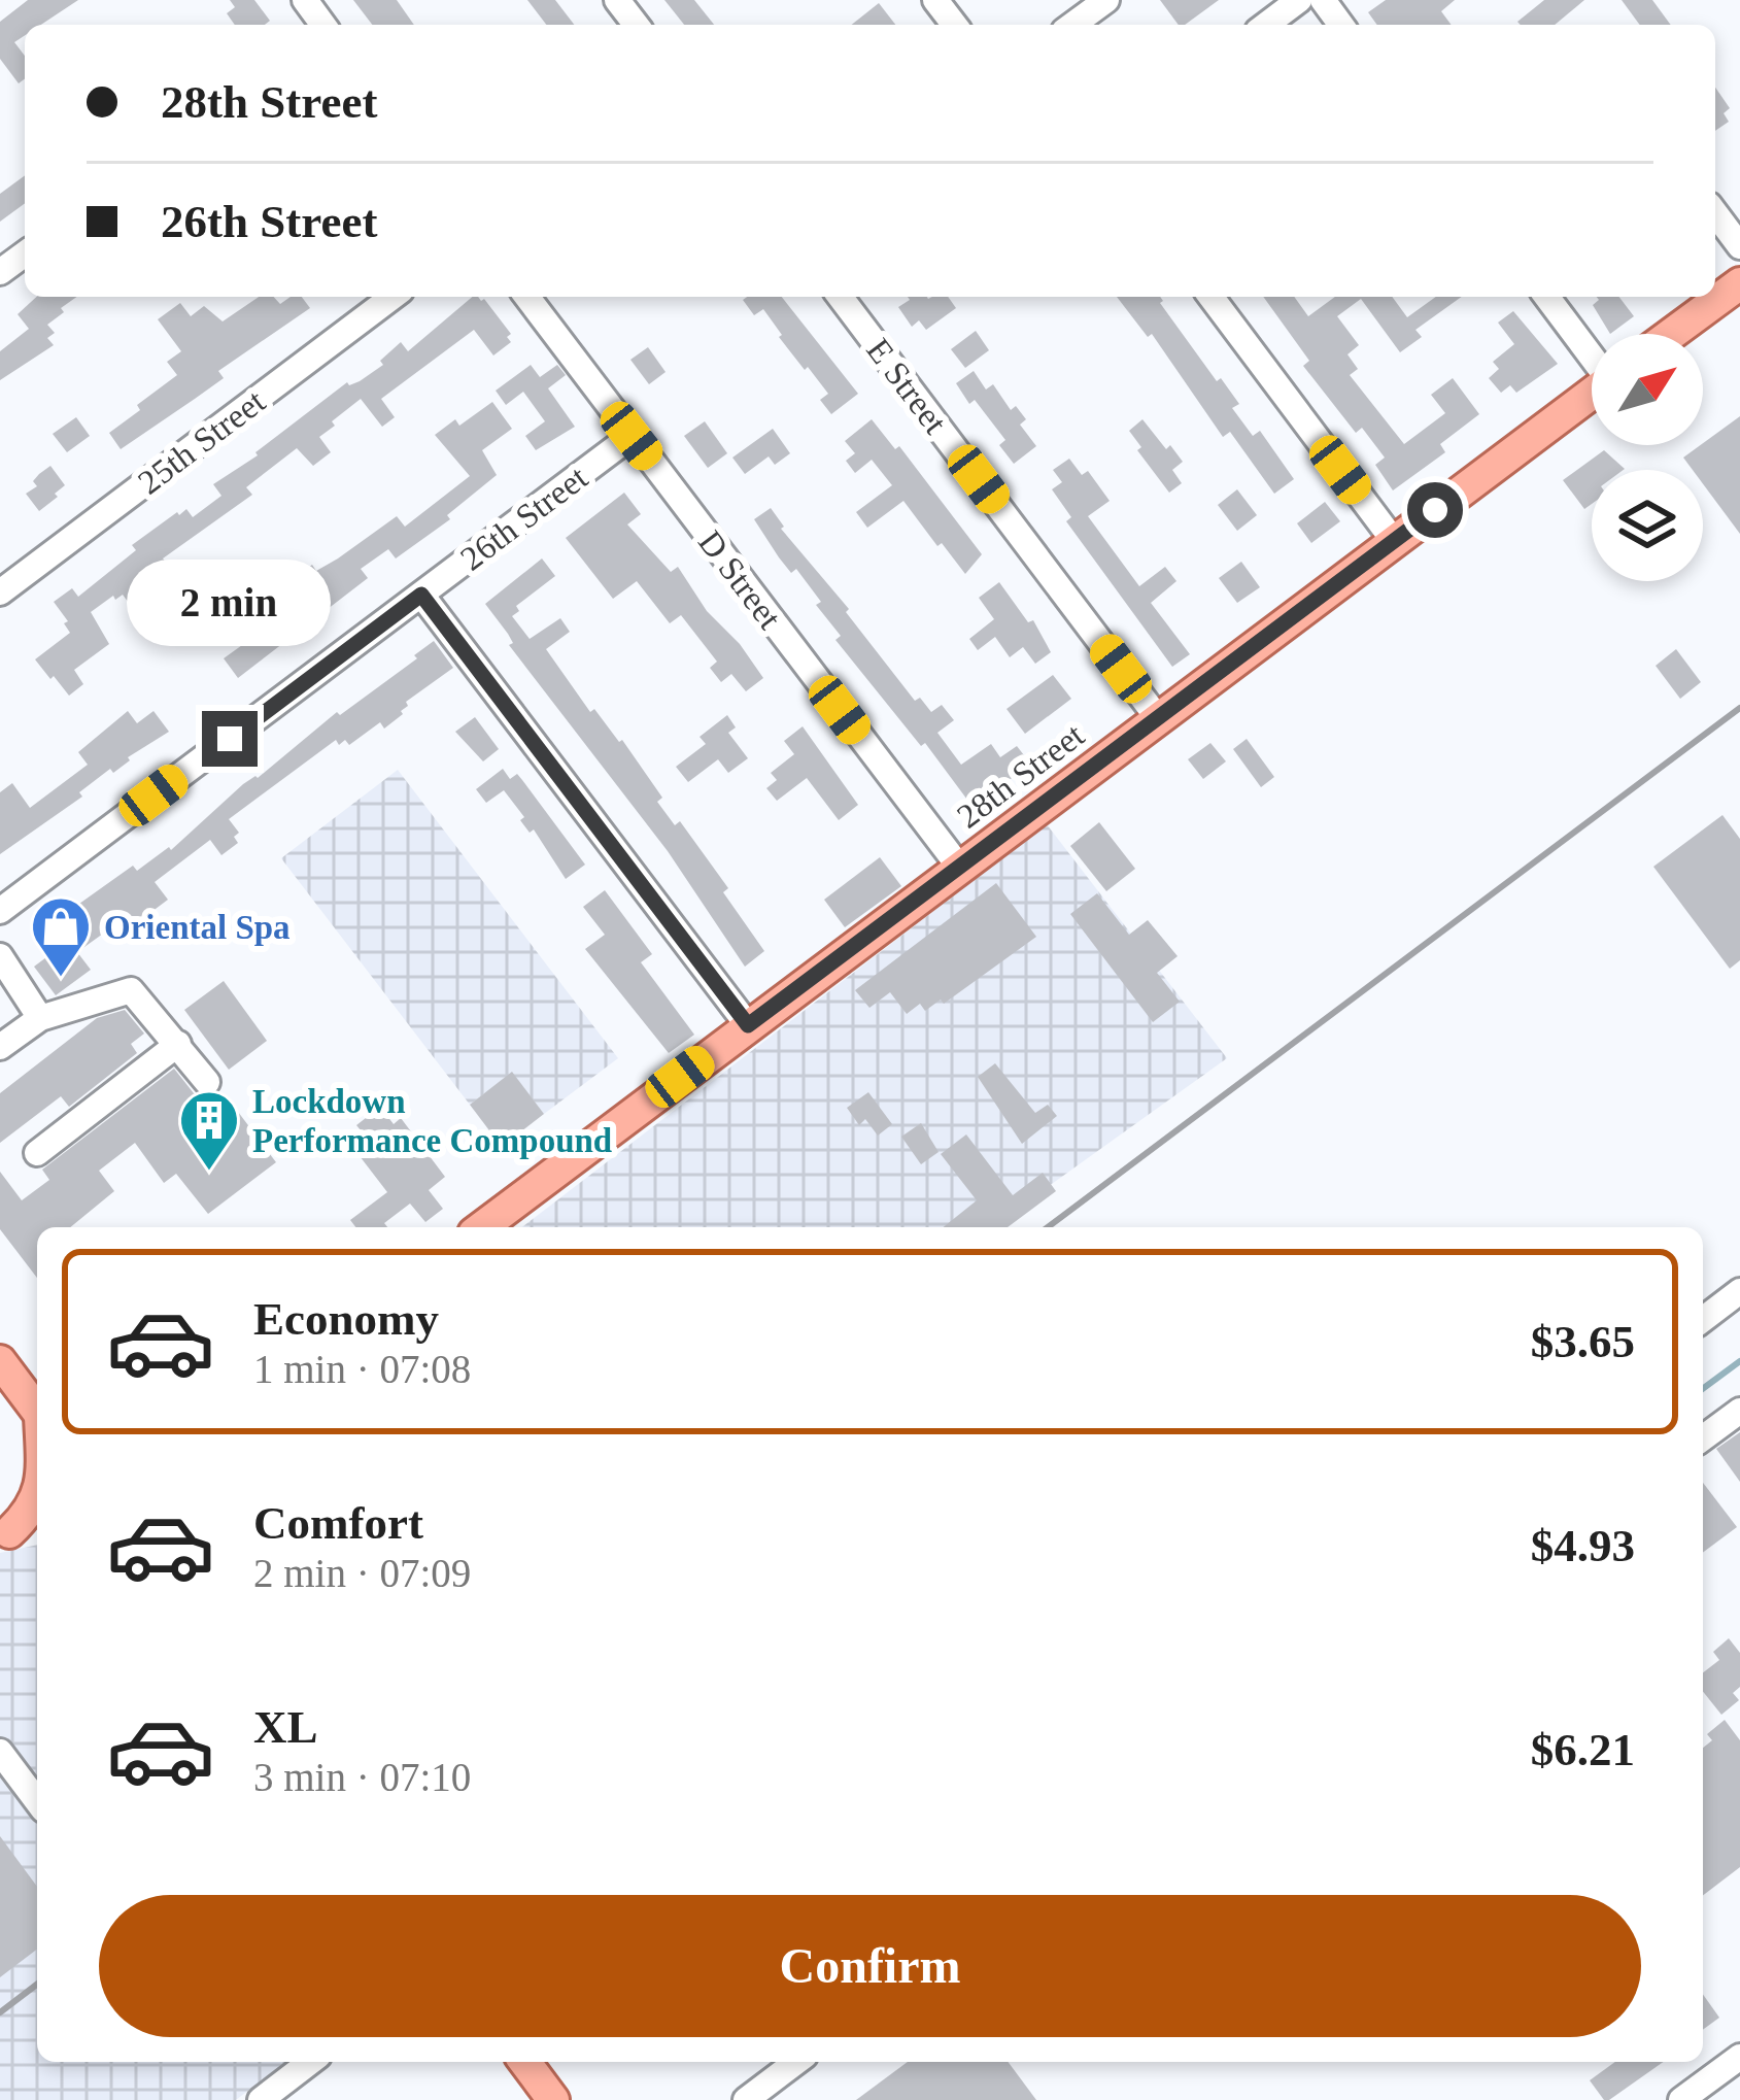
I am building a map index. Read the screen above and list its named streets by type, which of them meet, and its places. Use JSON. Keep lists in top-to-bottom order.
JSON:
{
  "streets": {
    "main road": ["28th Street"],
    "street": [
      "E Street",
      "25th Street",
      "26th Street",
      "D Street"
    ]
  },
  "crossings": [
    ["E Street", "28th Street"],
    ["26th Street", "D Street"],
    ["D Street", "28th Street"]
  ],
  "places": {
    "shop": ["Oriental Spa"],
    "building": ["Lockdown Performance Compound"]
  },
  "north": "top right",
  "page": {
    "banner": ["28th Street", "26th Street"],
    "bubble": "2 min",
    "list": [
      {
        "name": "Economy",
        "note": "1 min · 07:08",
        "value": "$3.65"
      },
      {
        "name": "Comfort",
        "note": "2 min · 07:09",
        "value": "$4.93"
      },
      {
        "name": "XL",
        "note": "3 min · 07:10",
        "value": "$6.21"
      }
    ],
    "buttons": "Confirm"
  }
}
